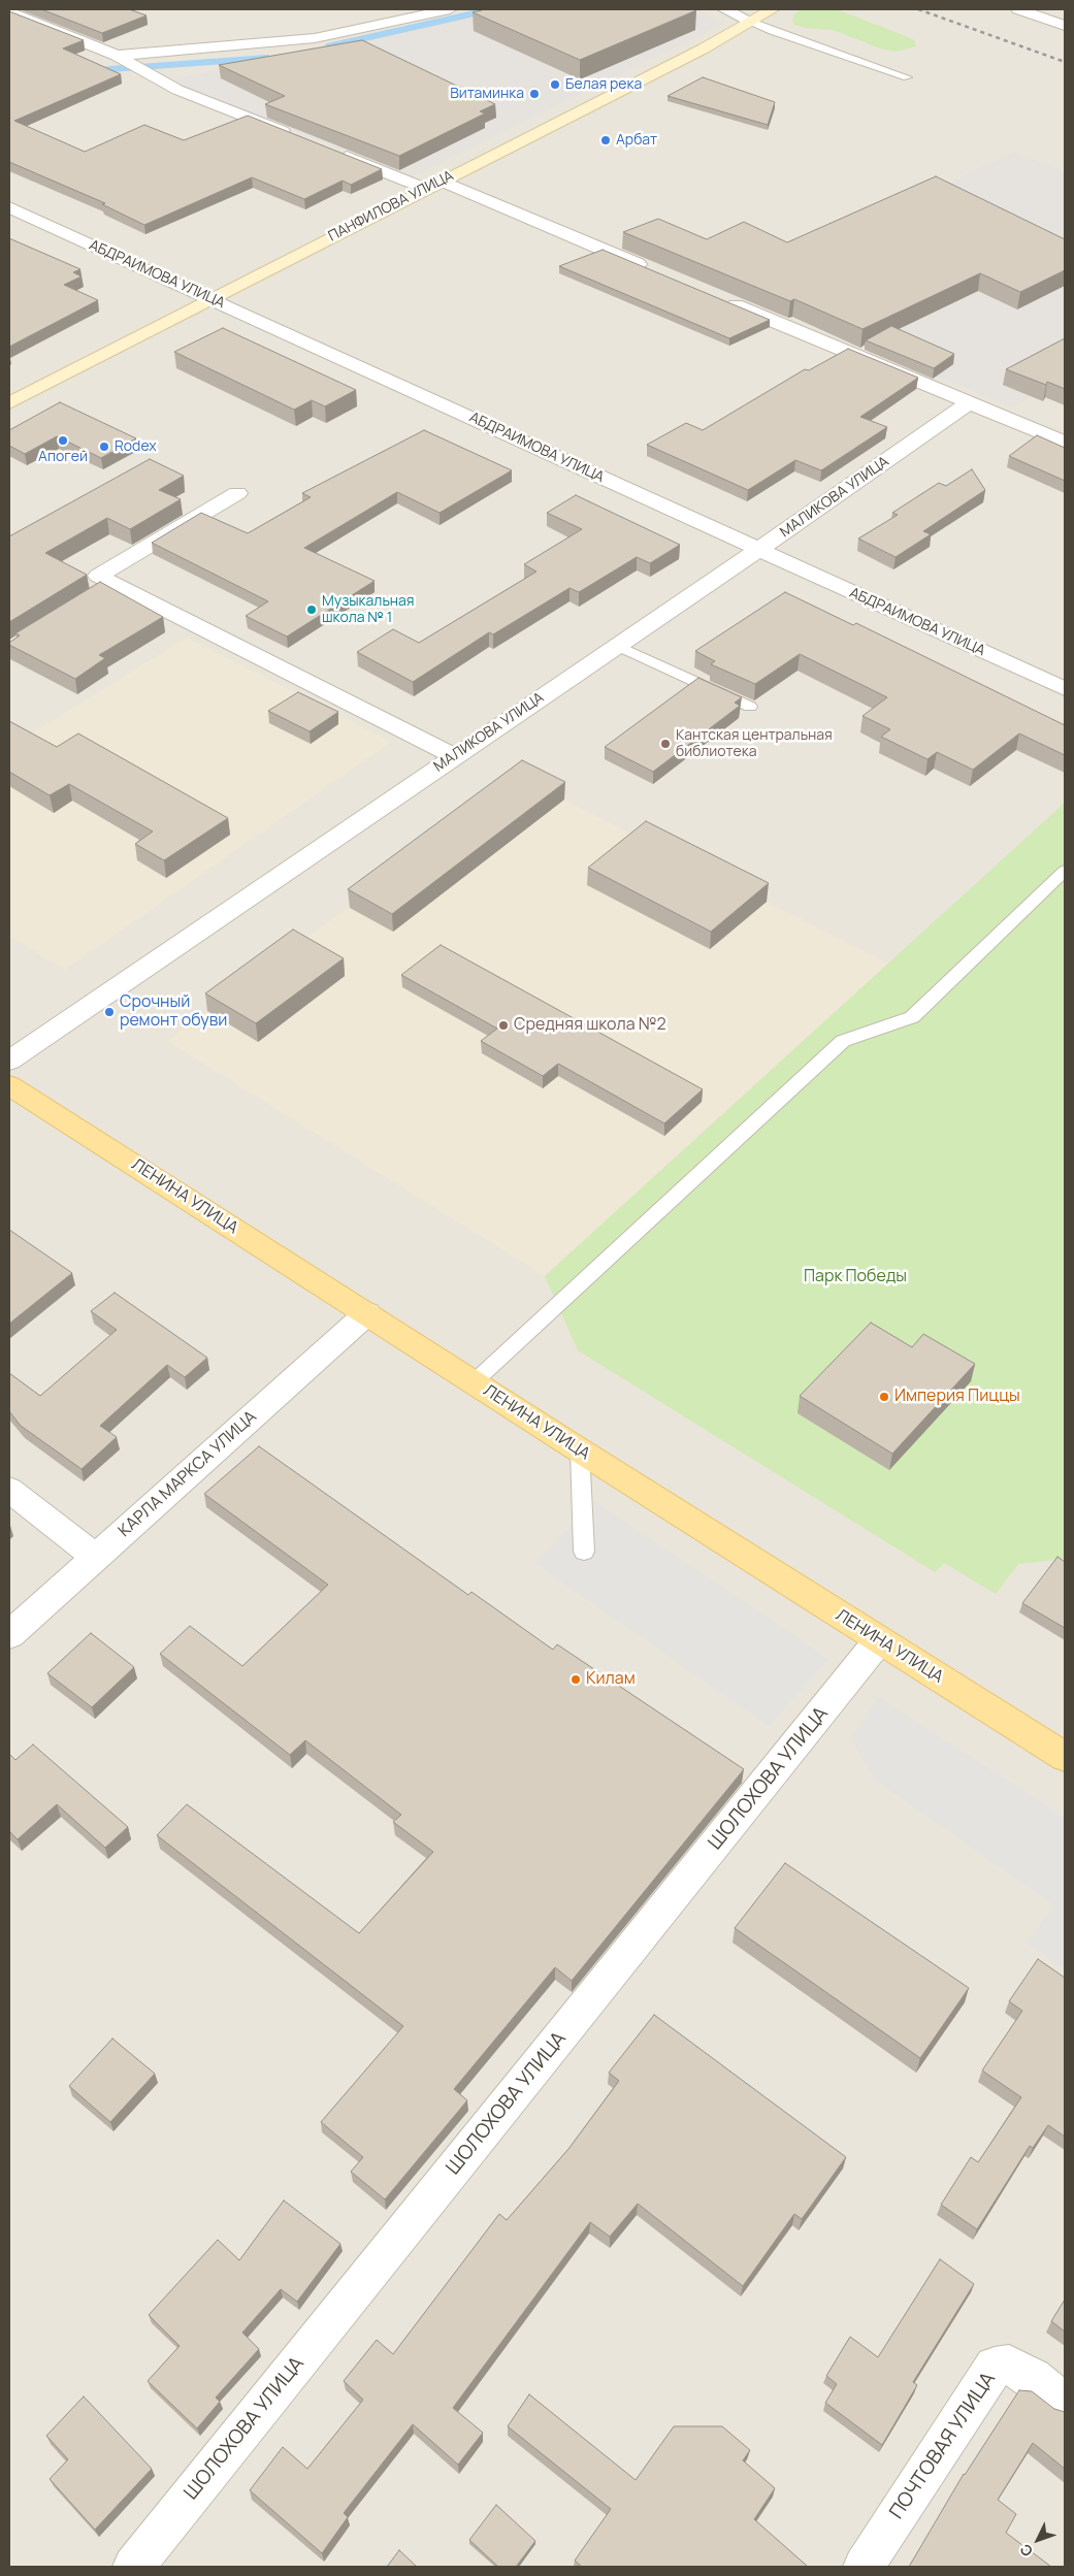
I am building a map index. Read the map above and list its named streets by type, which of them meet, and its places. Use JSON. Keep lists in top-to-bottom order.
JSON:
{
  "streets": {
    "main road": ["ЛЕНИНА УЛИЦА"],
    "street": [
      "ПАНФИЛОВА УЛИЦА",
      "АБДРАИМОВА УЛИЦА",
      "МАЛИКОВА УЛИЦА",
      "КАРЛА МАРКСА УЛИЦА",
      "ШОЛОХОВА УЛИЦА",
      "ПОЧТОВАЯ УЛИЦА"
    ]
  },
  "crossings": [
    ["ПАНФИЛОВА УЛИЦА", "АБДРАИМОВА УЛИЦА"],
    ["АБДРАИМОВА УЛИЦА", "МАЛИКОВА УЛИЦА"],
    ["ЛЕНИНА УЛИЦА", "КАРЛА МАРКСА УЛИЦА"],
    ["ЛЕНИНА УЛИЦА", "ШОЛОХОВА УЛИЦА"]
  ],
  "parks": ["Парк Победы"],
  "places": [
    "Белая река",
    "Витаминка",
    "Арбат",
    "Апогей",
    "Rodex",
    "Музыкальная школа № 1",
    "Кантская центральная библиотека",
    "Срочный ремонт обуви",
    "Средняя школа №2",
    "Империя Пиццы",
    "Килам"
  ],
  "north": "bottom left"
}
